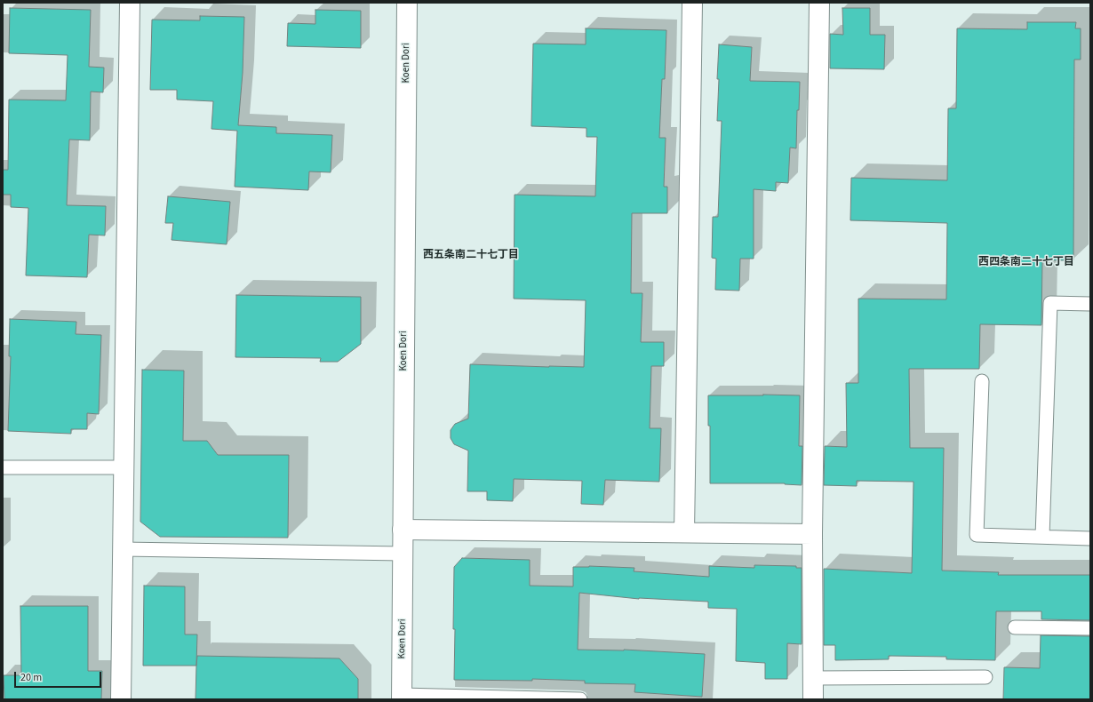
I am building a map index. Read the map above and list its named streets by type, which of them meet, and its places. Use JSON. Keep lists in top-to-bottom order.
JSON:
{
  "streets": {
    "street": ["Koen Dori"]
  },
  "districts": ["西五条南二十七丁目", "西四条南二十七丁目"],
  "scale_bar": "20 m"
}
